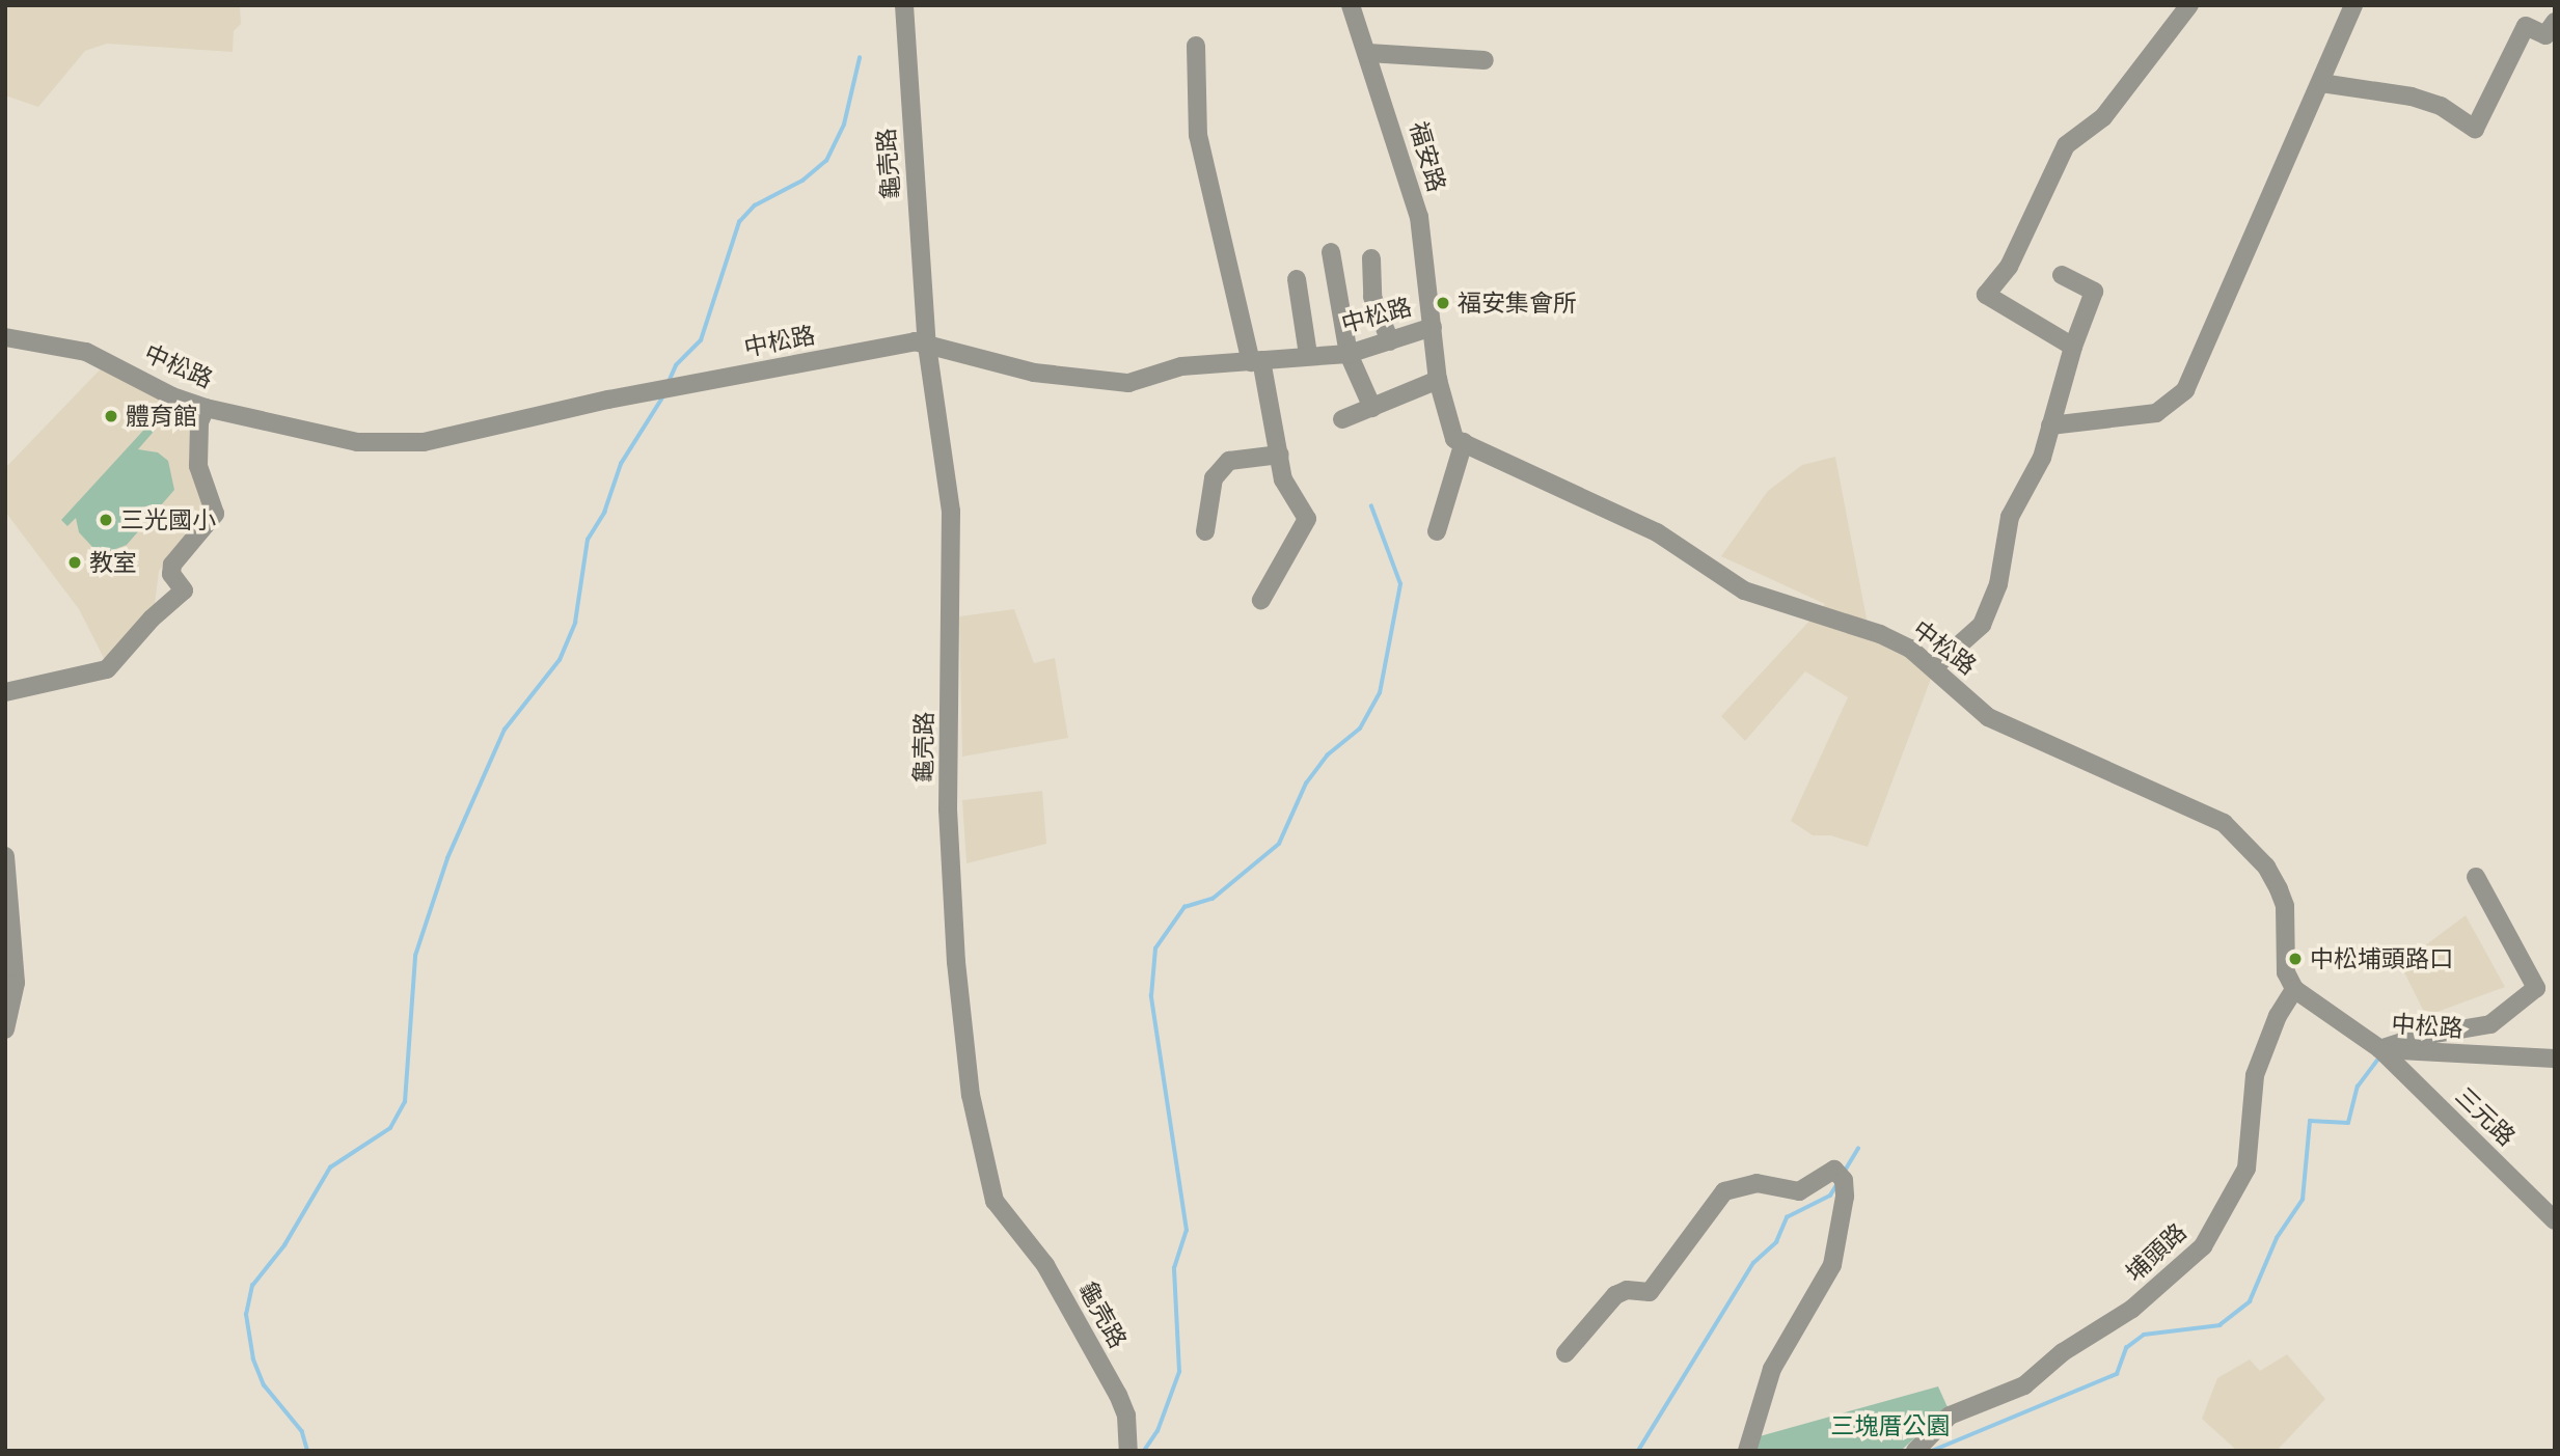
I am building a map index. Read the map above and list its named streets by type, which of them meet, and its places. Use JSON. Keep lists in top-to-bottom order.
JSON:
{
  "streets": {
    "street": [
      "福安路",
      "龜壳路",
      "中松路",
      "三元路",
      "埔頭路"
    ]
  },
  "crossings": [
    ["福安路", "中松路"],
    ["龜壳路", "中松路"],
    ["中松路", "三元路"],
    ["中松路", "埔頭路"]
  ],
  "parks": ["三塊厝公園"],
  "places": [
    "福安集會所",
    "體育館",
    "三光國小",
    "教室",
    "中松埔頭路口"
  ]
}
